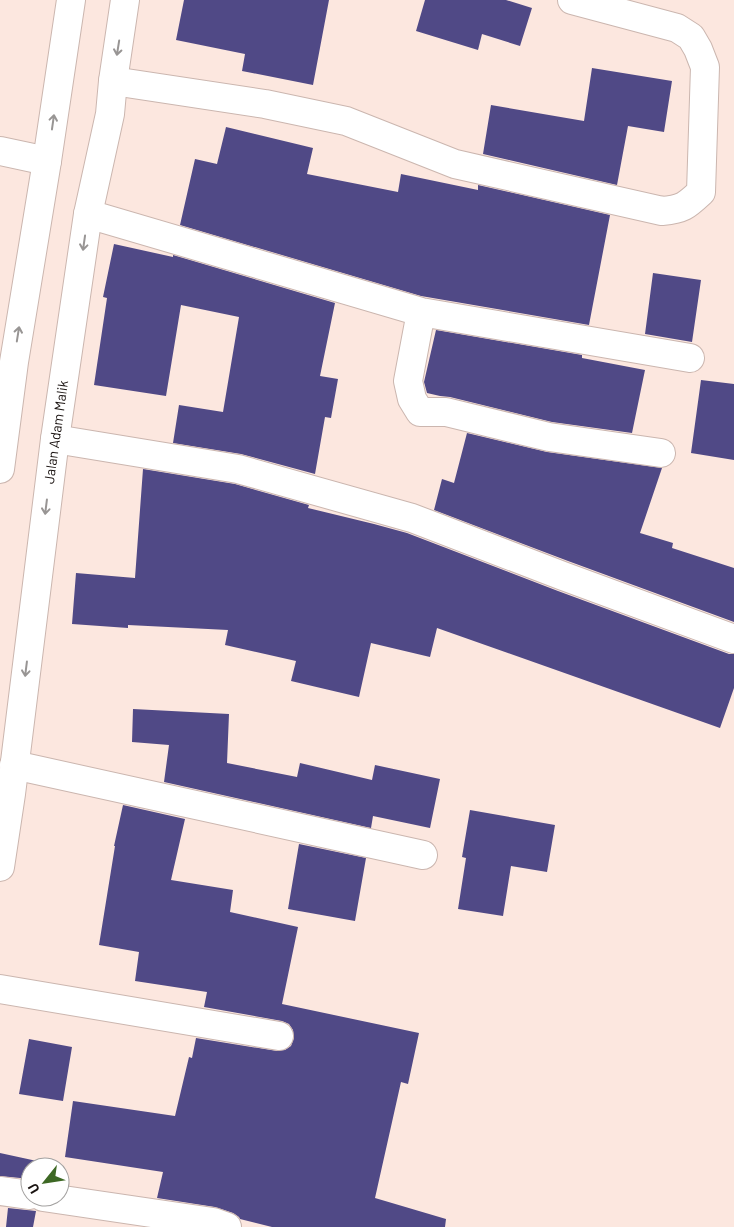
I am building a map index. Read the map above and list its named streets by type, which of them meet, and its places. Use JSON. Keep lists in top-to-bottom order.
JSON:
{
  "streets": {
    "street": ["Jalan Adam Malik"]
  },
  "north": "bottom left"
}
